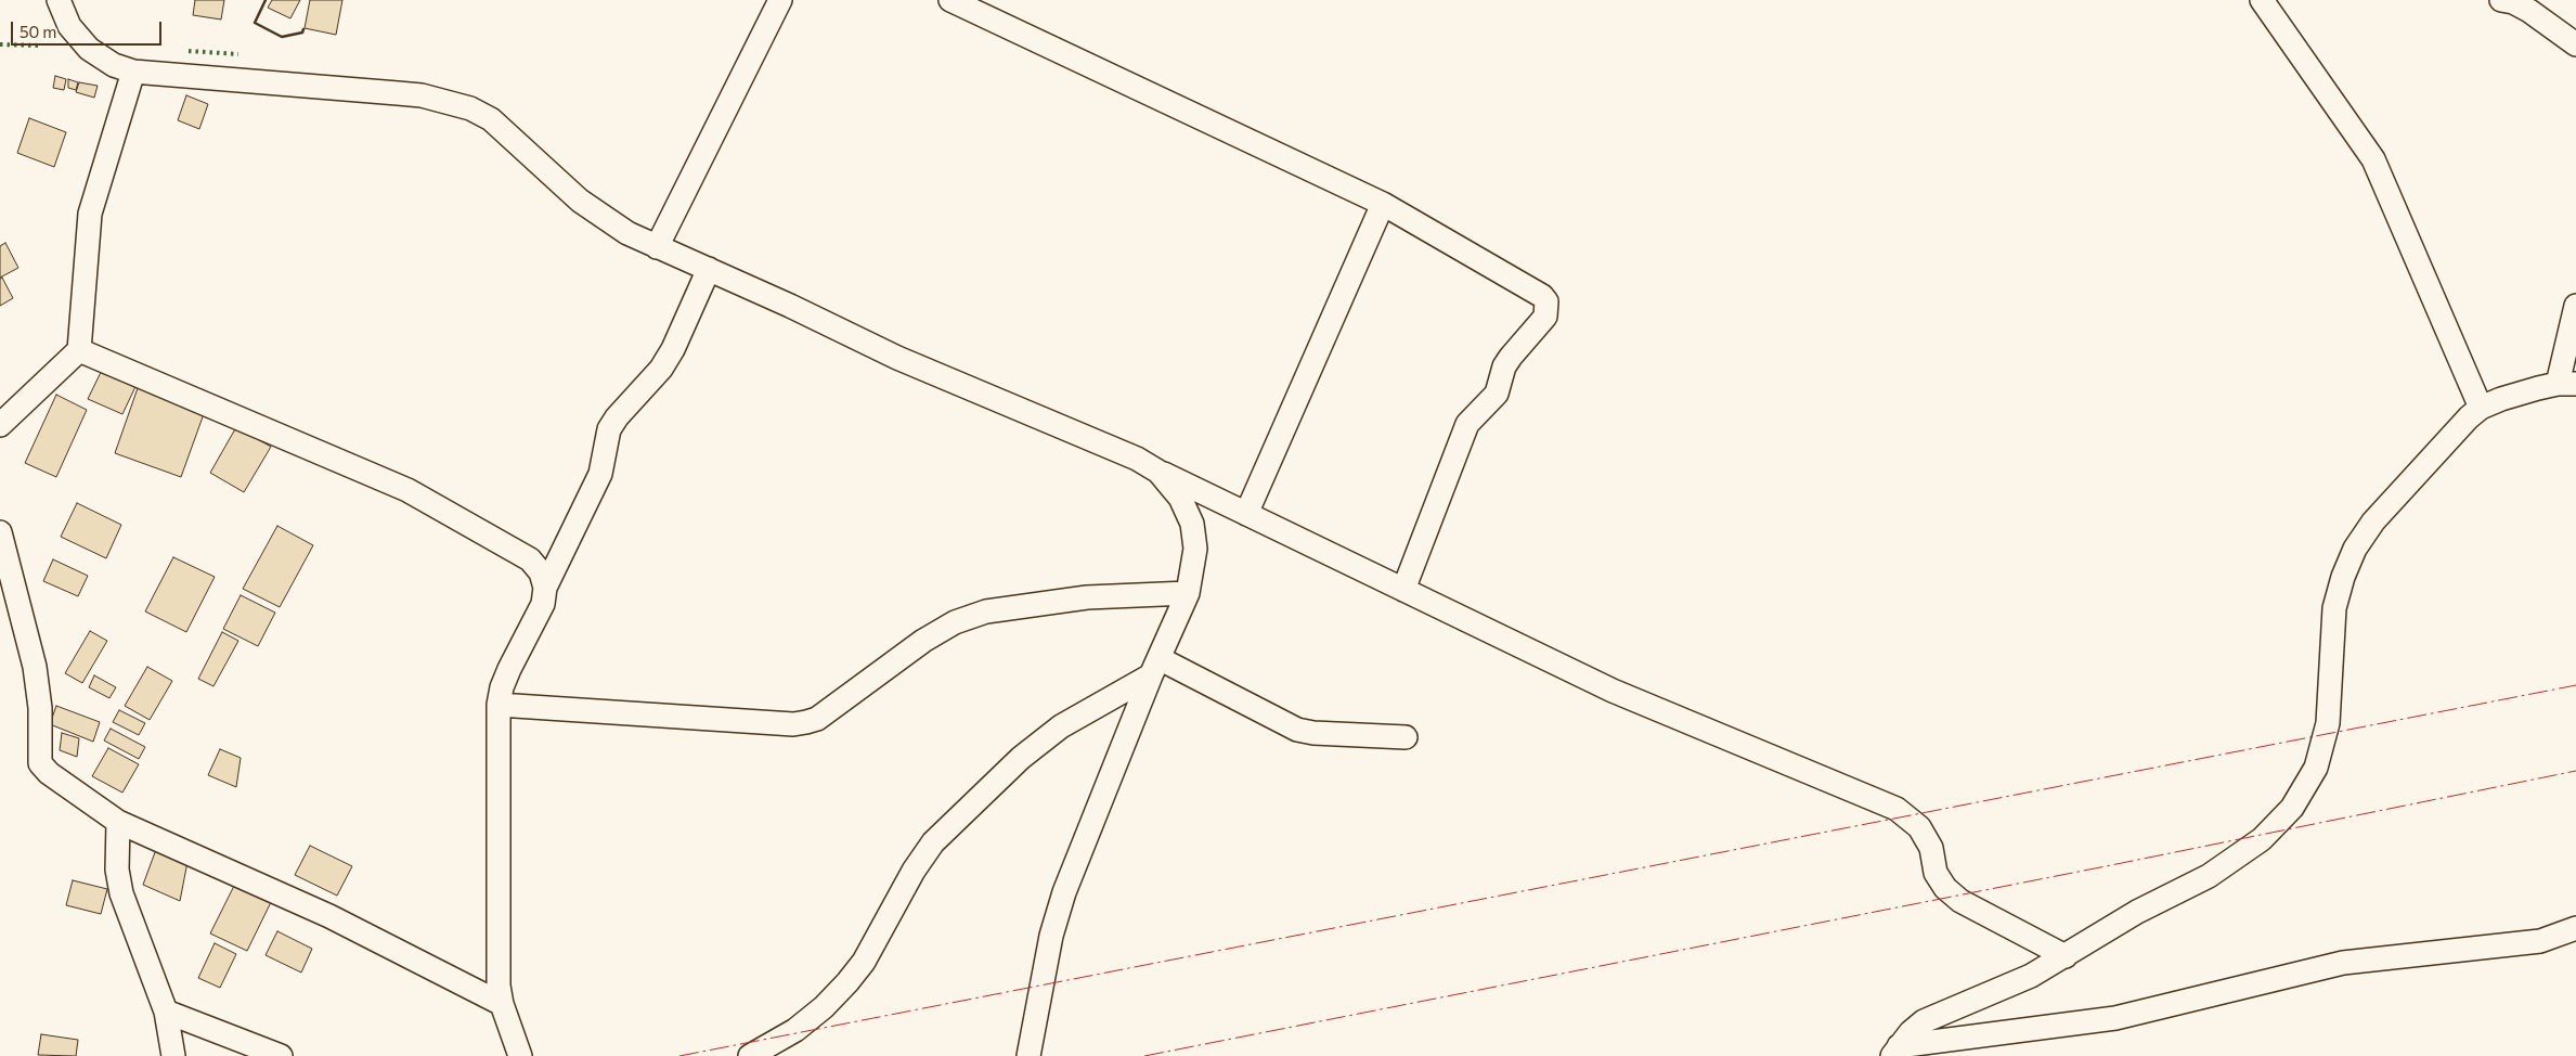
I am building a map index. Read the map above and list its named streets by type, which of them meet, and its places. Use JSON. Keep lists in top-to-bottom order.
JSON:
{
  "scale_bar": "50 m"
}
